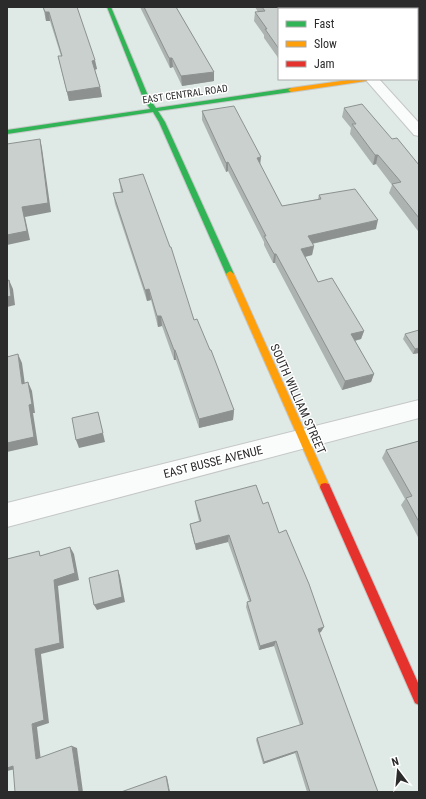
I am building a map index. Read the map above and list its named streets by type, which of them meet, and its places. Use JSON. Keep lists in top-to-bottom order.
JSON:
{
  "streets": {
    "street": ["EAST CENTRAL ROAD", "SOUTH WILLIAM STREET", "EAST BUSSE AVENUE"]
  },
  "crossings": [
    ["EAST CENTRAL ROAD", "SOUTH WILLIAM STREET"],
    ["SOUTH WILLIAM STREET", "EAST BUSSE AVENUE"]
  ],
  "legend": ["Fast", "Slow", "Jam"],
  "north": "top"
}
